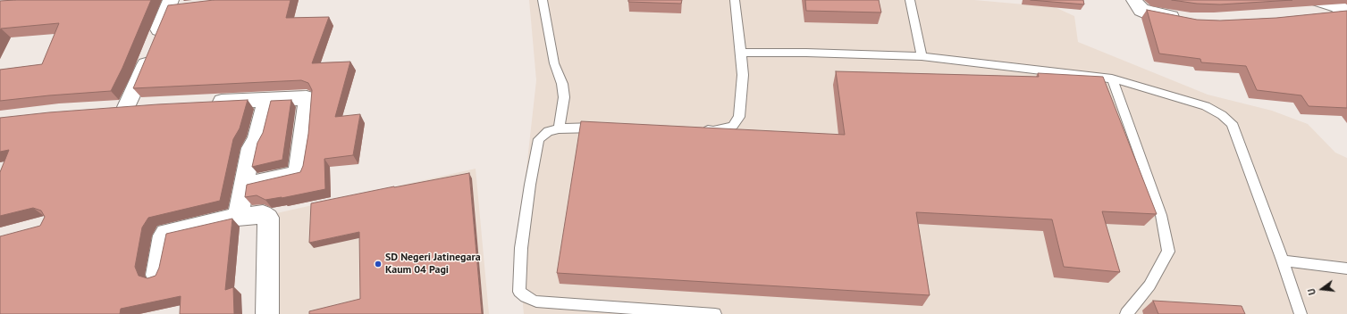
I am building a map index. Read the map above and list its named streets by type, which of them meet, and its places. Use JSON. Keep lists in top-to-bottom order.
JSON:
{
  "places": ["SD Negeri Jatinegara Kaum 04 Pagi"],
  "north": "left"
}
